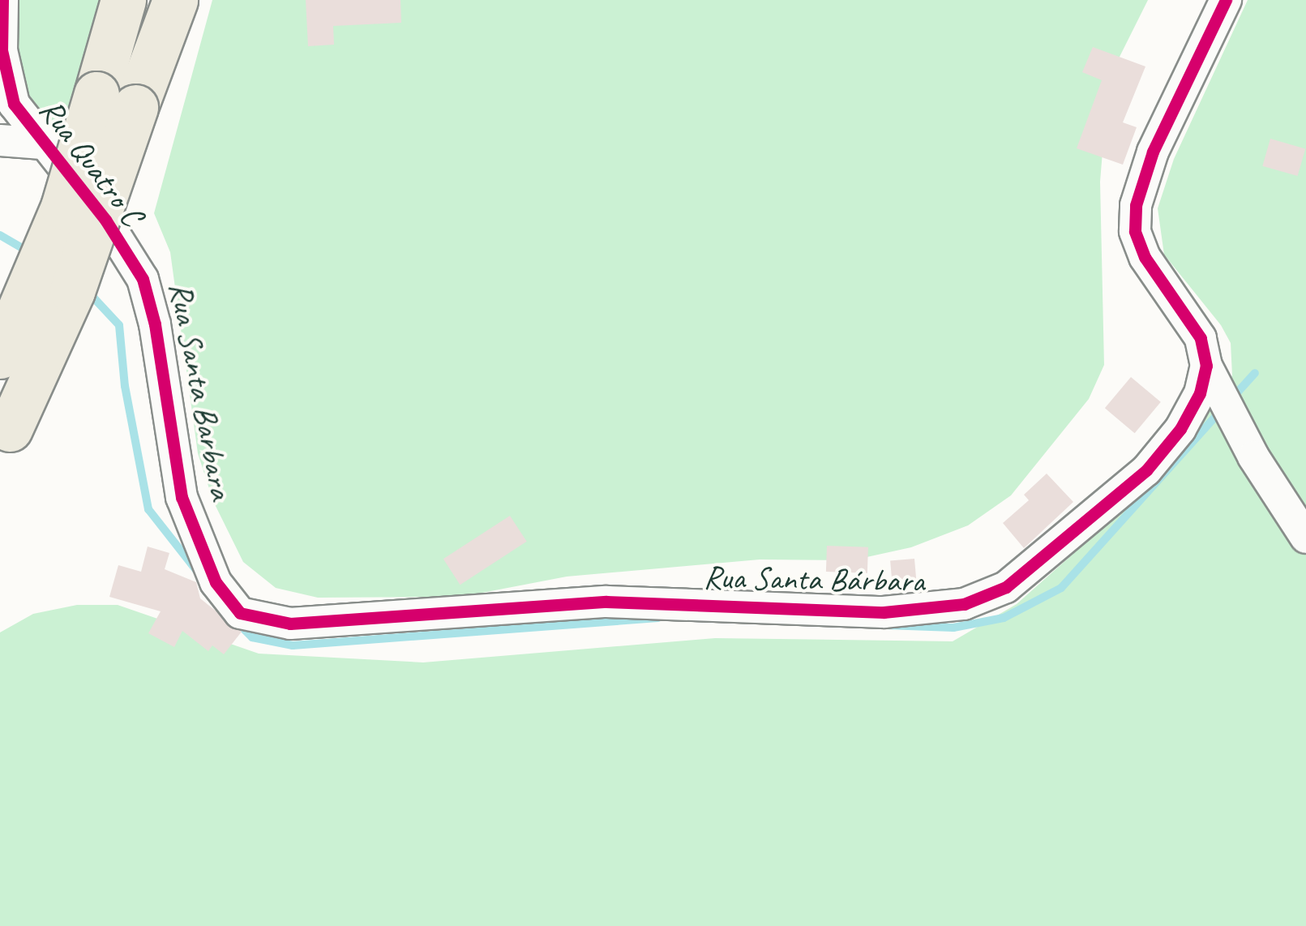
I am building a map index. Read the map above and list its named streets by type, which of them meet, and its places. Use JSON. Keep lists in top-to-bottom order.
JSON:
{
  "streets": {
    "street": ["Rua Quatro C", "Rua Santa Barbara", "Rua Santa Bárbara"]
  },
  "crossings": [
    ["Rua Quatro C", "Rua Santa Barbara"],
    ["Rua Santa Barbara", "Rua Santa Bárbara"]
  ]
}
